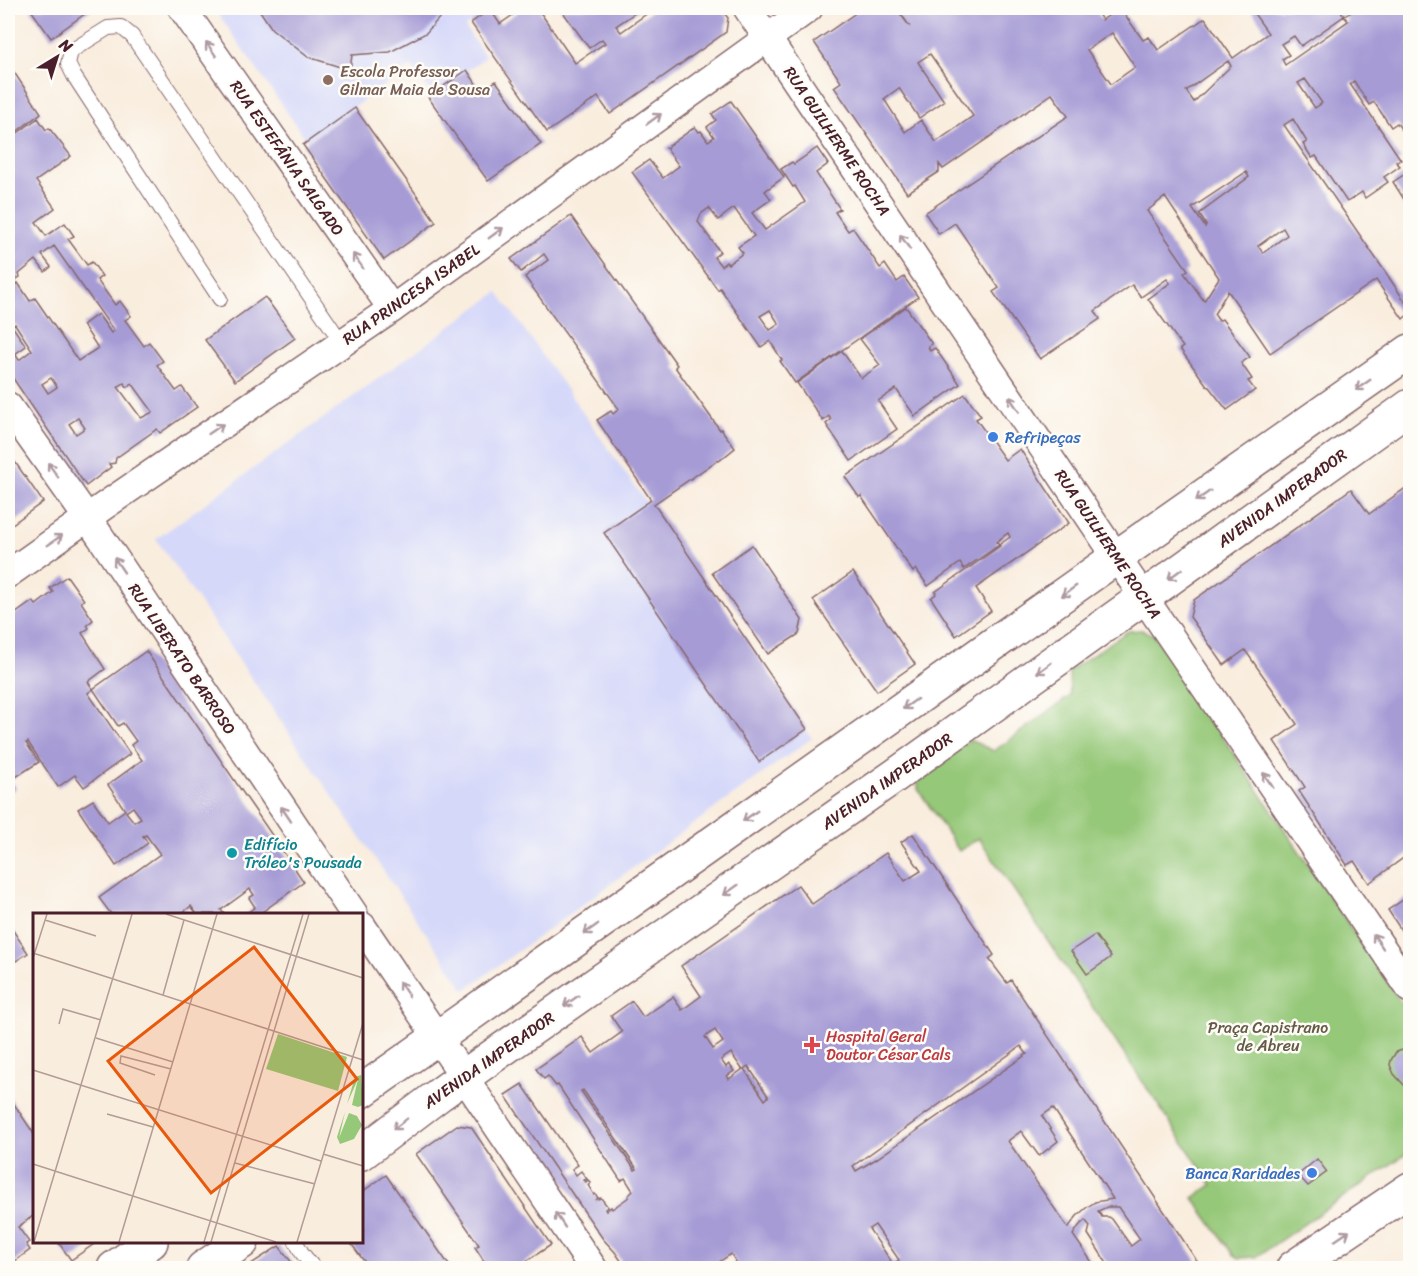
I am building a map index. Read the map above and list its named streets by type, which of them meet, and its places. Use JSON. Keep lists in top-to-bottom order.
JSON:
{
  "streets": {
    "main road": ["AVENIDA IMPERADOR"],
    "street": [
      "RUA GUILHERME ROCHA",
      "RUA ESTEFÂNIA SALGADO",
      "RUA PRINCESA ISABEL",
      "RUA LIBERATO BARROSO"
    ]
  },
  "crossings": [
    ["RUA GUILHERME ROCHA", "RUA PRINCESA ISABEL"],
    ["RUA GUILHERME ROCHA", "AVENIDA IMPERADOR"],
    ["RUA ESTEFÂNIA SALGADO", "RUA PRINCESA ISABEL"],
    ["RUA PRINCESA ISABEL", "RUA LIBERATO BARROSO"]
  ],
  "one_way": [
    "RUA GUILHERME ROCHA",
    "RUA ESTEFÂNIA SALGADO",
    "RUA PRINCESA ISABEL",
    "RUA LIBERATO BARROSO"
  ],
  "parks": ["Praça Capistrano de Abreu"],
  "places": {
    "other": [
      "Escola Professor Gilmar Maia de Sousa",
      "Refripeças",
      "Edifício Tróleo's Pousada",
      "Banca Raridades"
    ],
    "health": ["Hospital Geral Doutor César Cals"]
  },
  "north": "top right"
}
